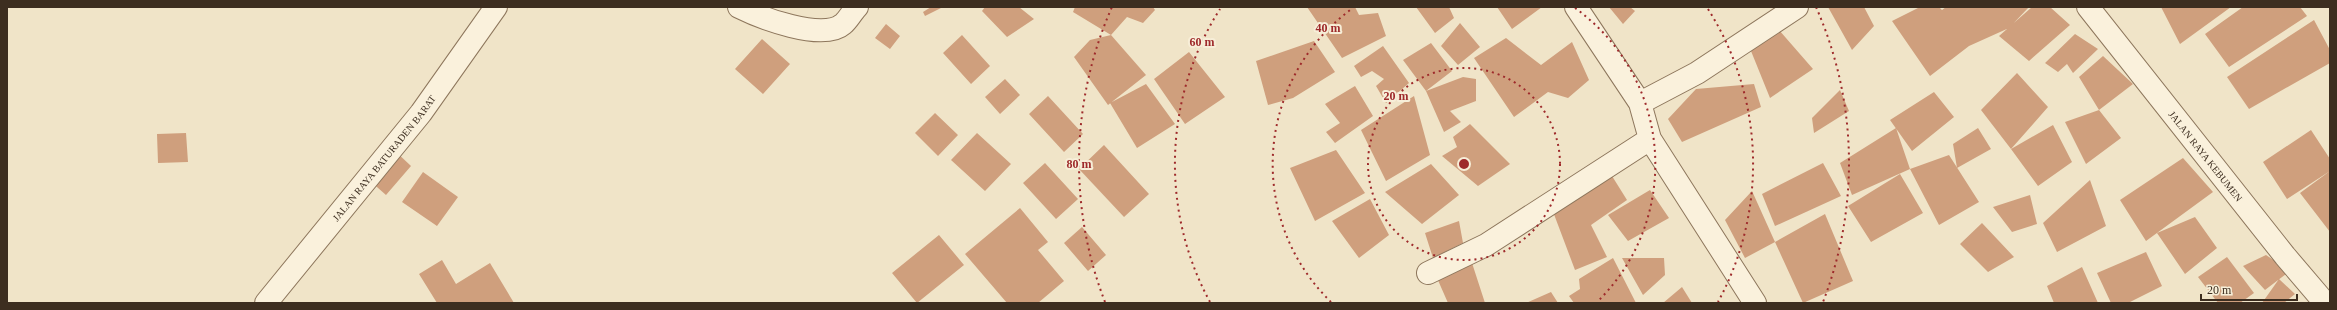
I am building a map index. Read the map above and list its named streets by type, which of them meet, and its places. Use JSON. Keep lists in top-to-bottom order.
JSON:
{
  "streets": {
    "street": ["JALAN RAYA KEBUMEN", "JALAN RAYA BATURADEN BARAT"]
  },
  "scale_bar": "20 m",
  "rings": [
    "40 m",
    "60 m",
    "20 m",
    "80 m"
  ]
}
